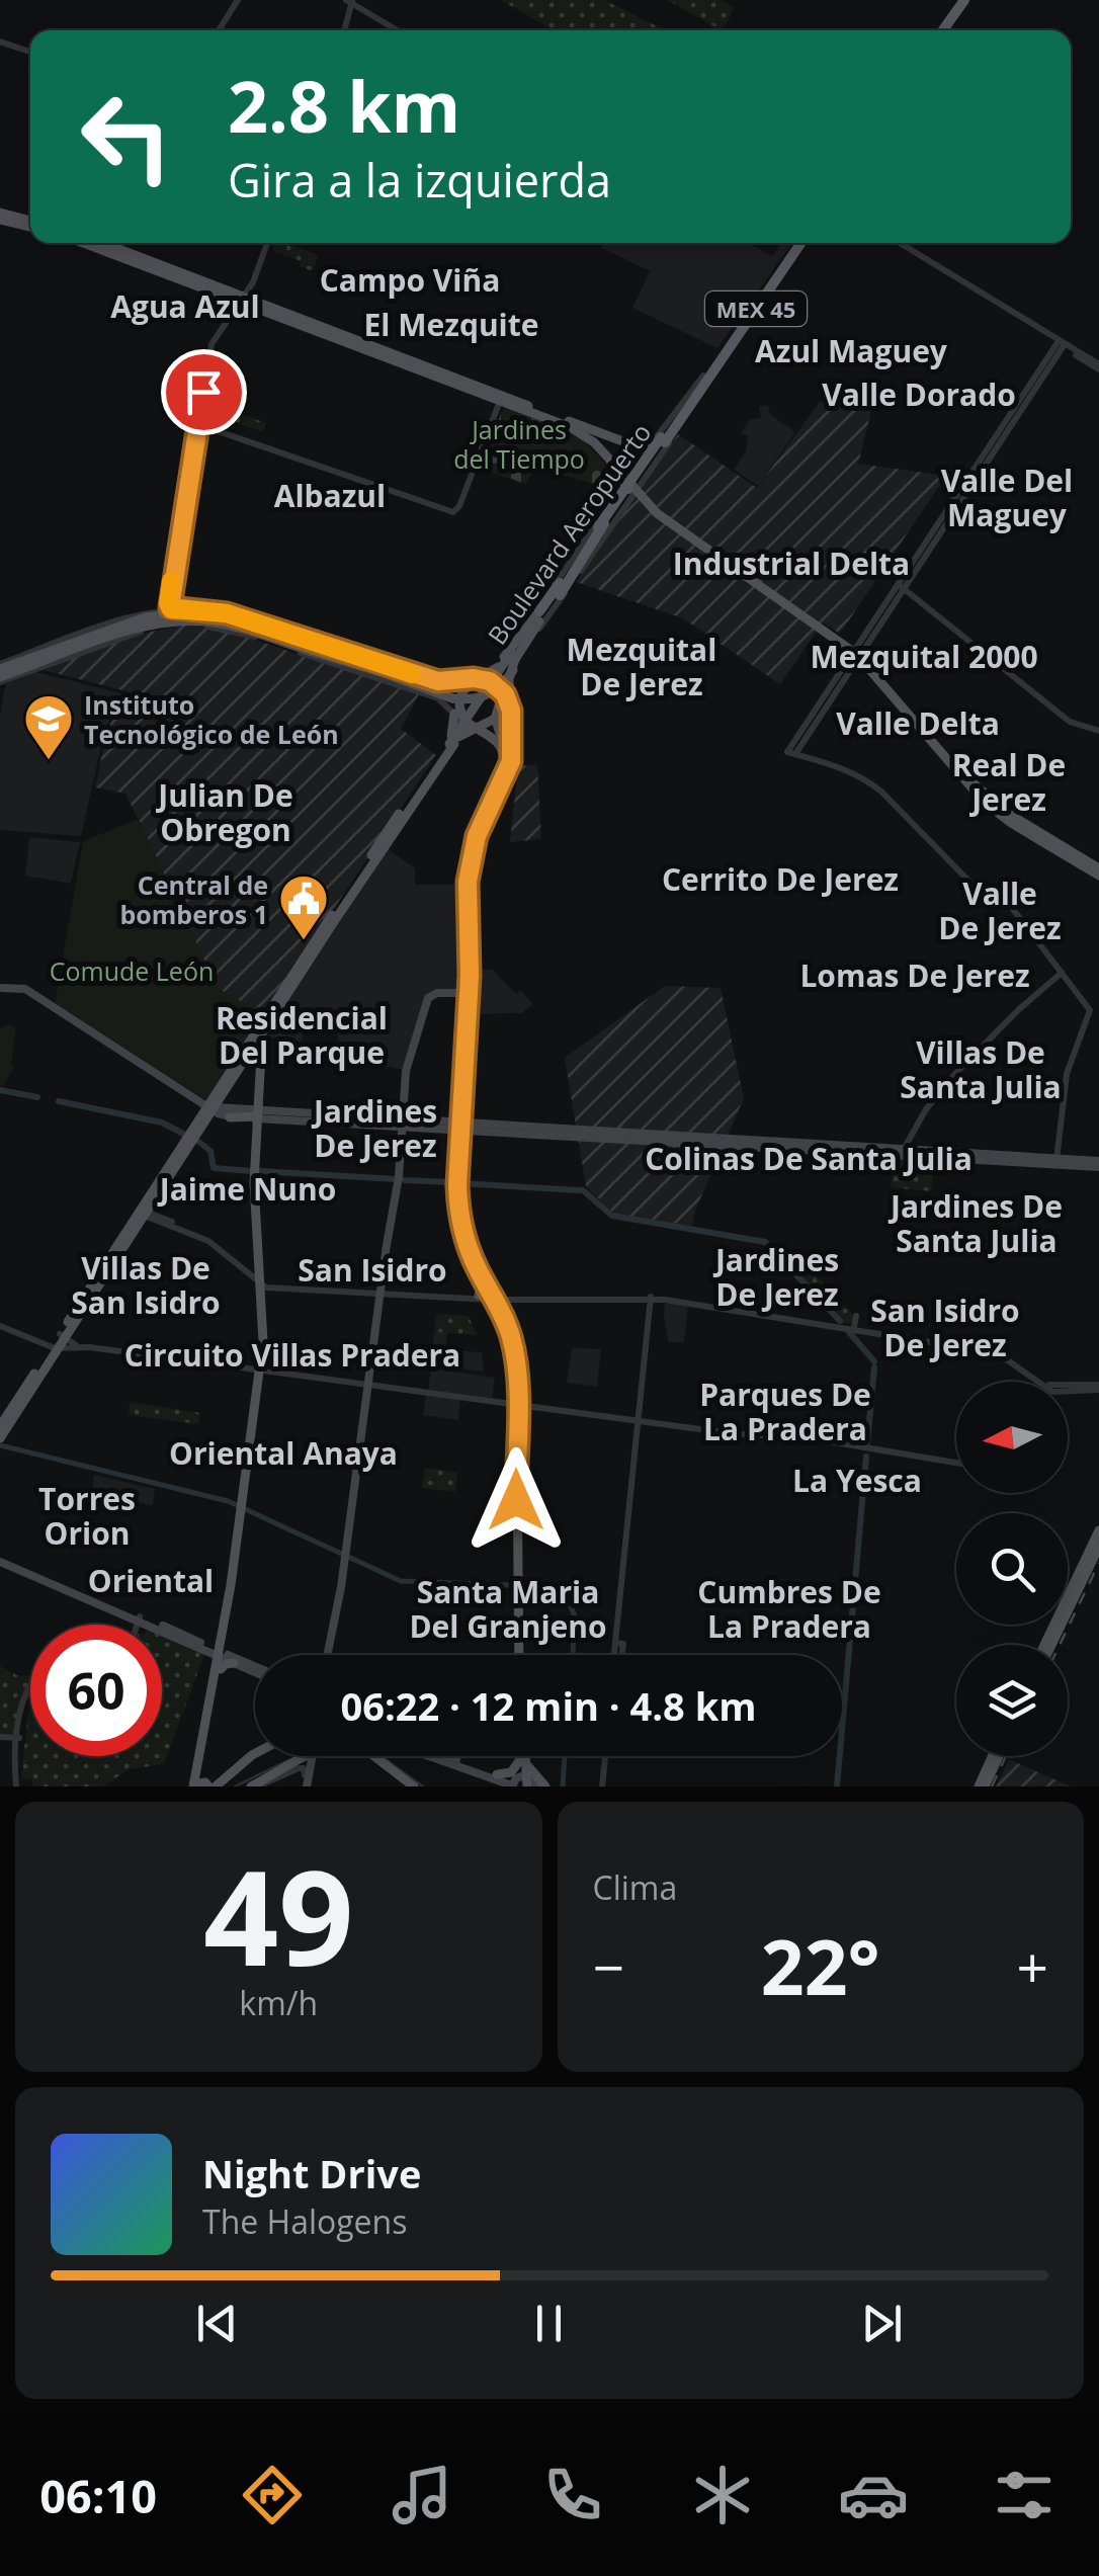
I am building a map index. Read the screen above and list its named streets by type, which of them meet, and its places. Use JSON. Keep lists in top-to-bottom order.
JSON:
{
  "streets": {
    "highway": ["MEX 45", "Boulevard Aeropuerto"]
  },
  "districts": [
    "Campo Viña",
    "Agua Azul",
    "El Mezquite",
    "Azul Maguey",
    "Valle Dorado",
    "Valle Del Maguey",
    "Albazul",
    "Industrial Delta",
    "Mezquital De Jerez",
    "Mezquital 2000",
    "Valle Delta",
    "Real De Jerez",
    "Julian De Obregon",
    "Cerrito De Jerez",
    "Valle De Jerez",
    "Lomas De Jerez",
    "Residencial Del Parque",
    "Villas De Santa Julia",
    "Jardines De Jerez",
    "Colinas De Santa Julia",
    "Jaime Nuno",
    "Jardines De Santa Julia",
    "Jardines De Jerez",
    "Villas De San Isidro",
    "San Isidro",
    "San Isidro De Jerez",
    "Circuito Villas Pradera",
    "Parques De La Pradera",
    "Oriental Anaya",
    "La Yesca",
    "Torres Orion",
    "Oriental",
    "Santa Maria Del Granjeno",
    "Cumbres De La Pradera"
  ],
  "parks": ["Jardines del Tiempo", "Comude León"],
  "places": {
    "school or university": ["Instituto Tecnológico de León"],
    "public building": ["Central de bomberos 1"]
  },
  "north": "left",
  "page": {
    "turn": ["2.8 km", "Gira a la izquierda"],
    "limit": "60",
    "trip": "06:22 · 12 min · 4.8 km",
    "tile": [
      ["49", "km/h"],
      "Clima"
    ],
    "heat": ["−", "22°", "+"],
    "song": ["Night Drive", "The Halogens"],
    "tabs": "06:10"
  }
}
